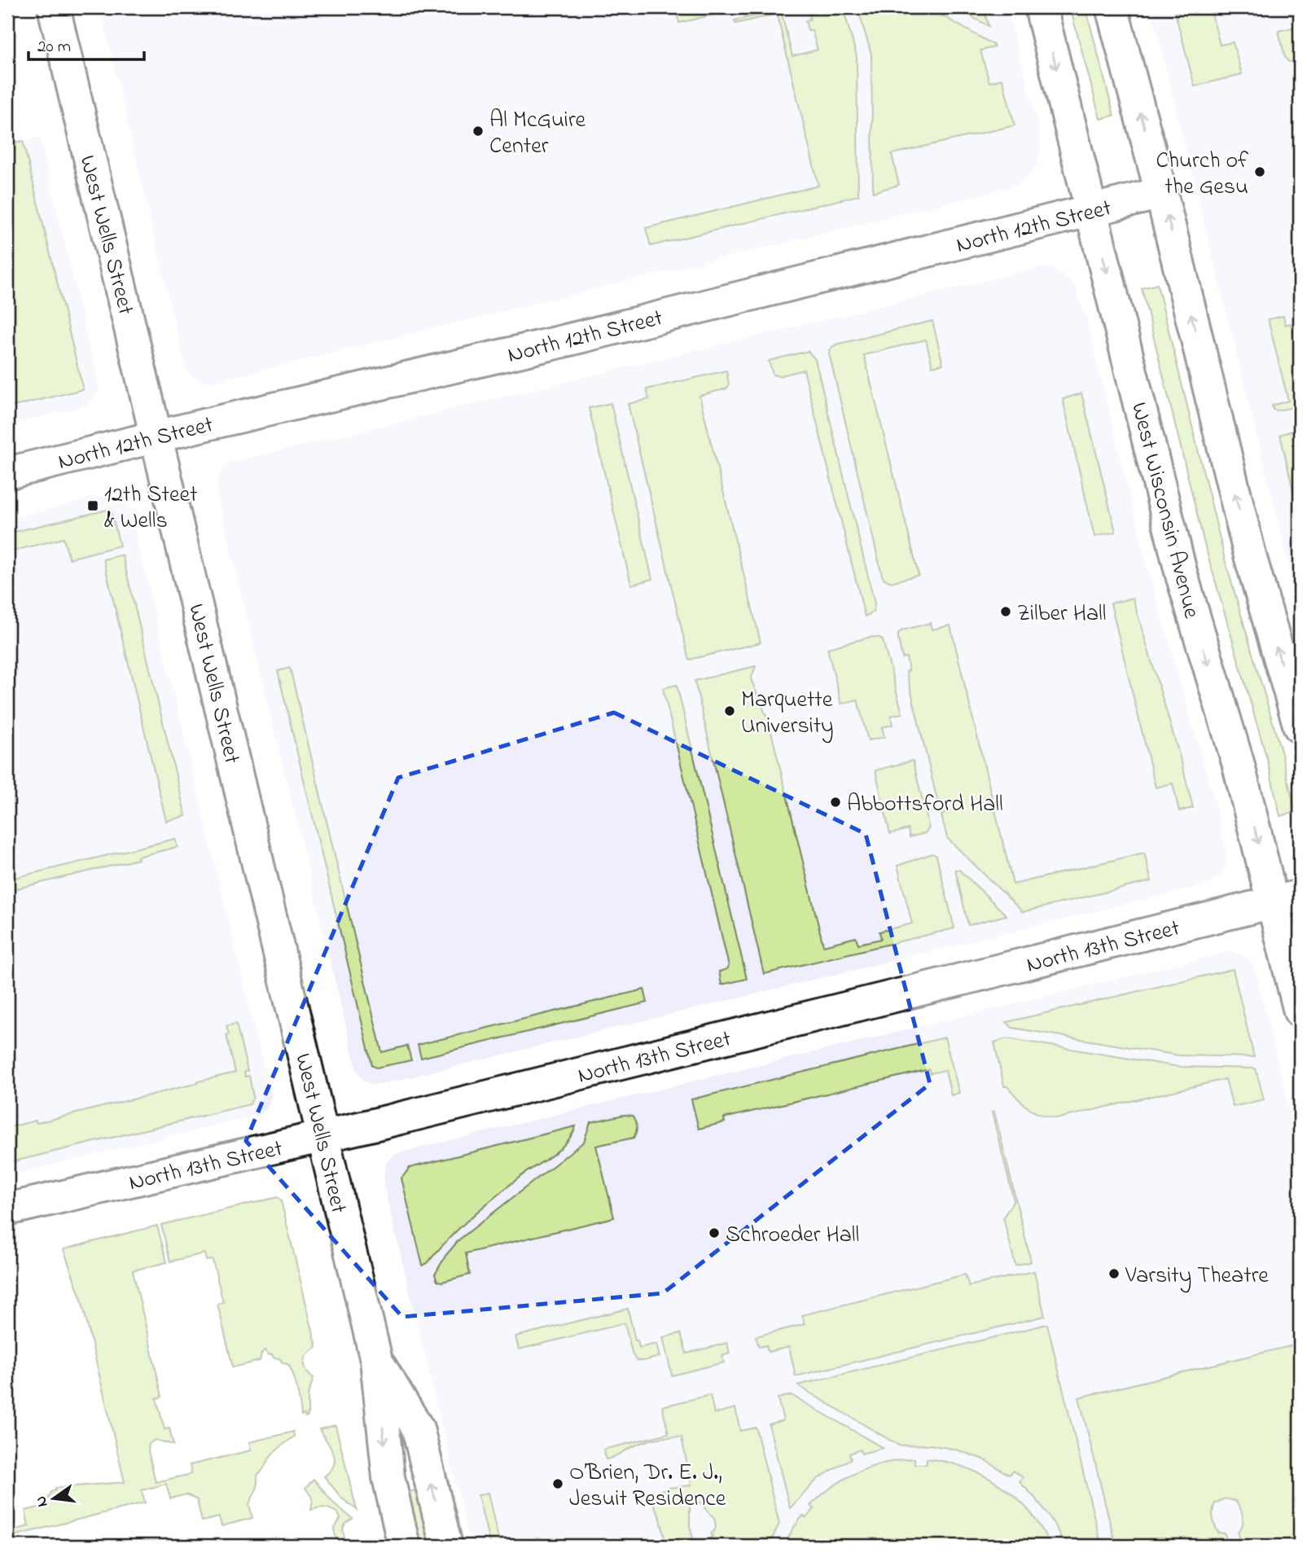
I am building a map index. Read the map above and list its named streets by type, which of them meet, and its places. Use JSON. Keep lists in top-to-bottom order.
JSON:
{
  "streets": {
    "street": [
      "North 12th Street",
      "West Wells Street",
      "West Wisconsin Avenue",
      "North 13th Street"
    ]
  },
  "crossings": [
    ["North 12th Street", "West Wells Street"],
    ["North 12th Street", "West Wisconsin Avenue"],
    ["West Wells Street", "North 13th Street"],
    ["West Wisconsin Avenue", "North 13th Street"]
  ],
  "places": {
    "other": [
      "Al McGuire Center",
      "Church of the Gesu",
      "Zilber Hall",
      "Marquette University",
      "Abbottsford Hall",
      "Schroeder Hall",
      "Varsity Theatre",
      "O’Brien, Dr. E. J., Jesuit Residence"
    ],
    "transit": ["12th Steet & Wells"]
  },
  "scale_bar": "20 m",
  "north": "left"
}
